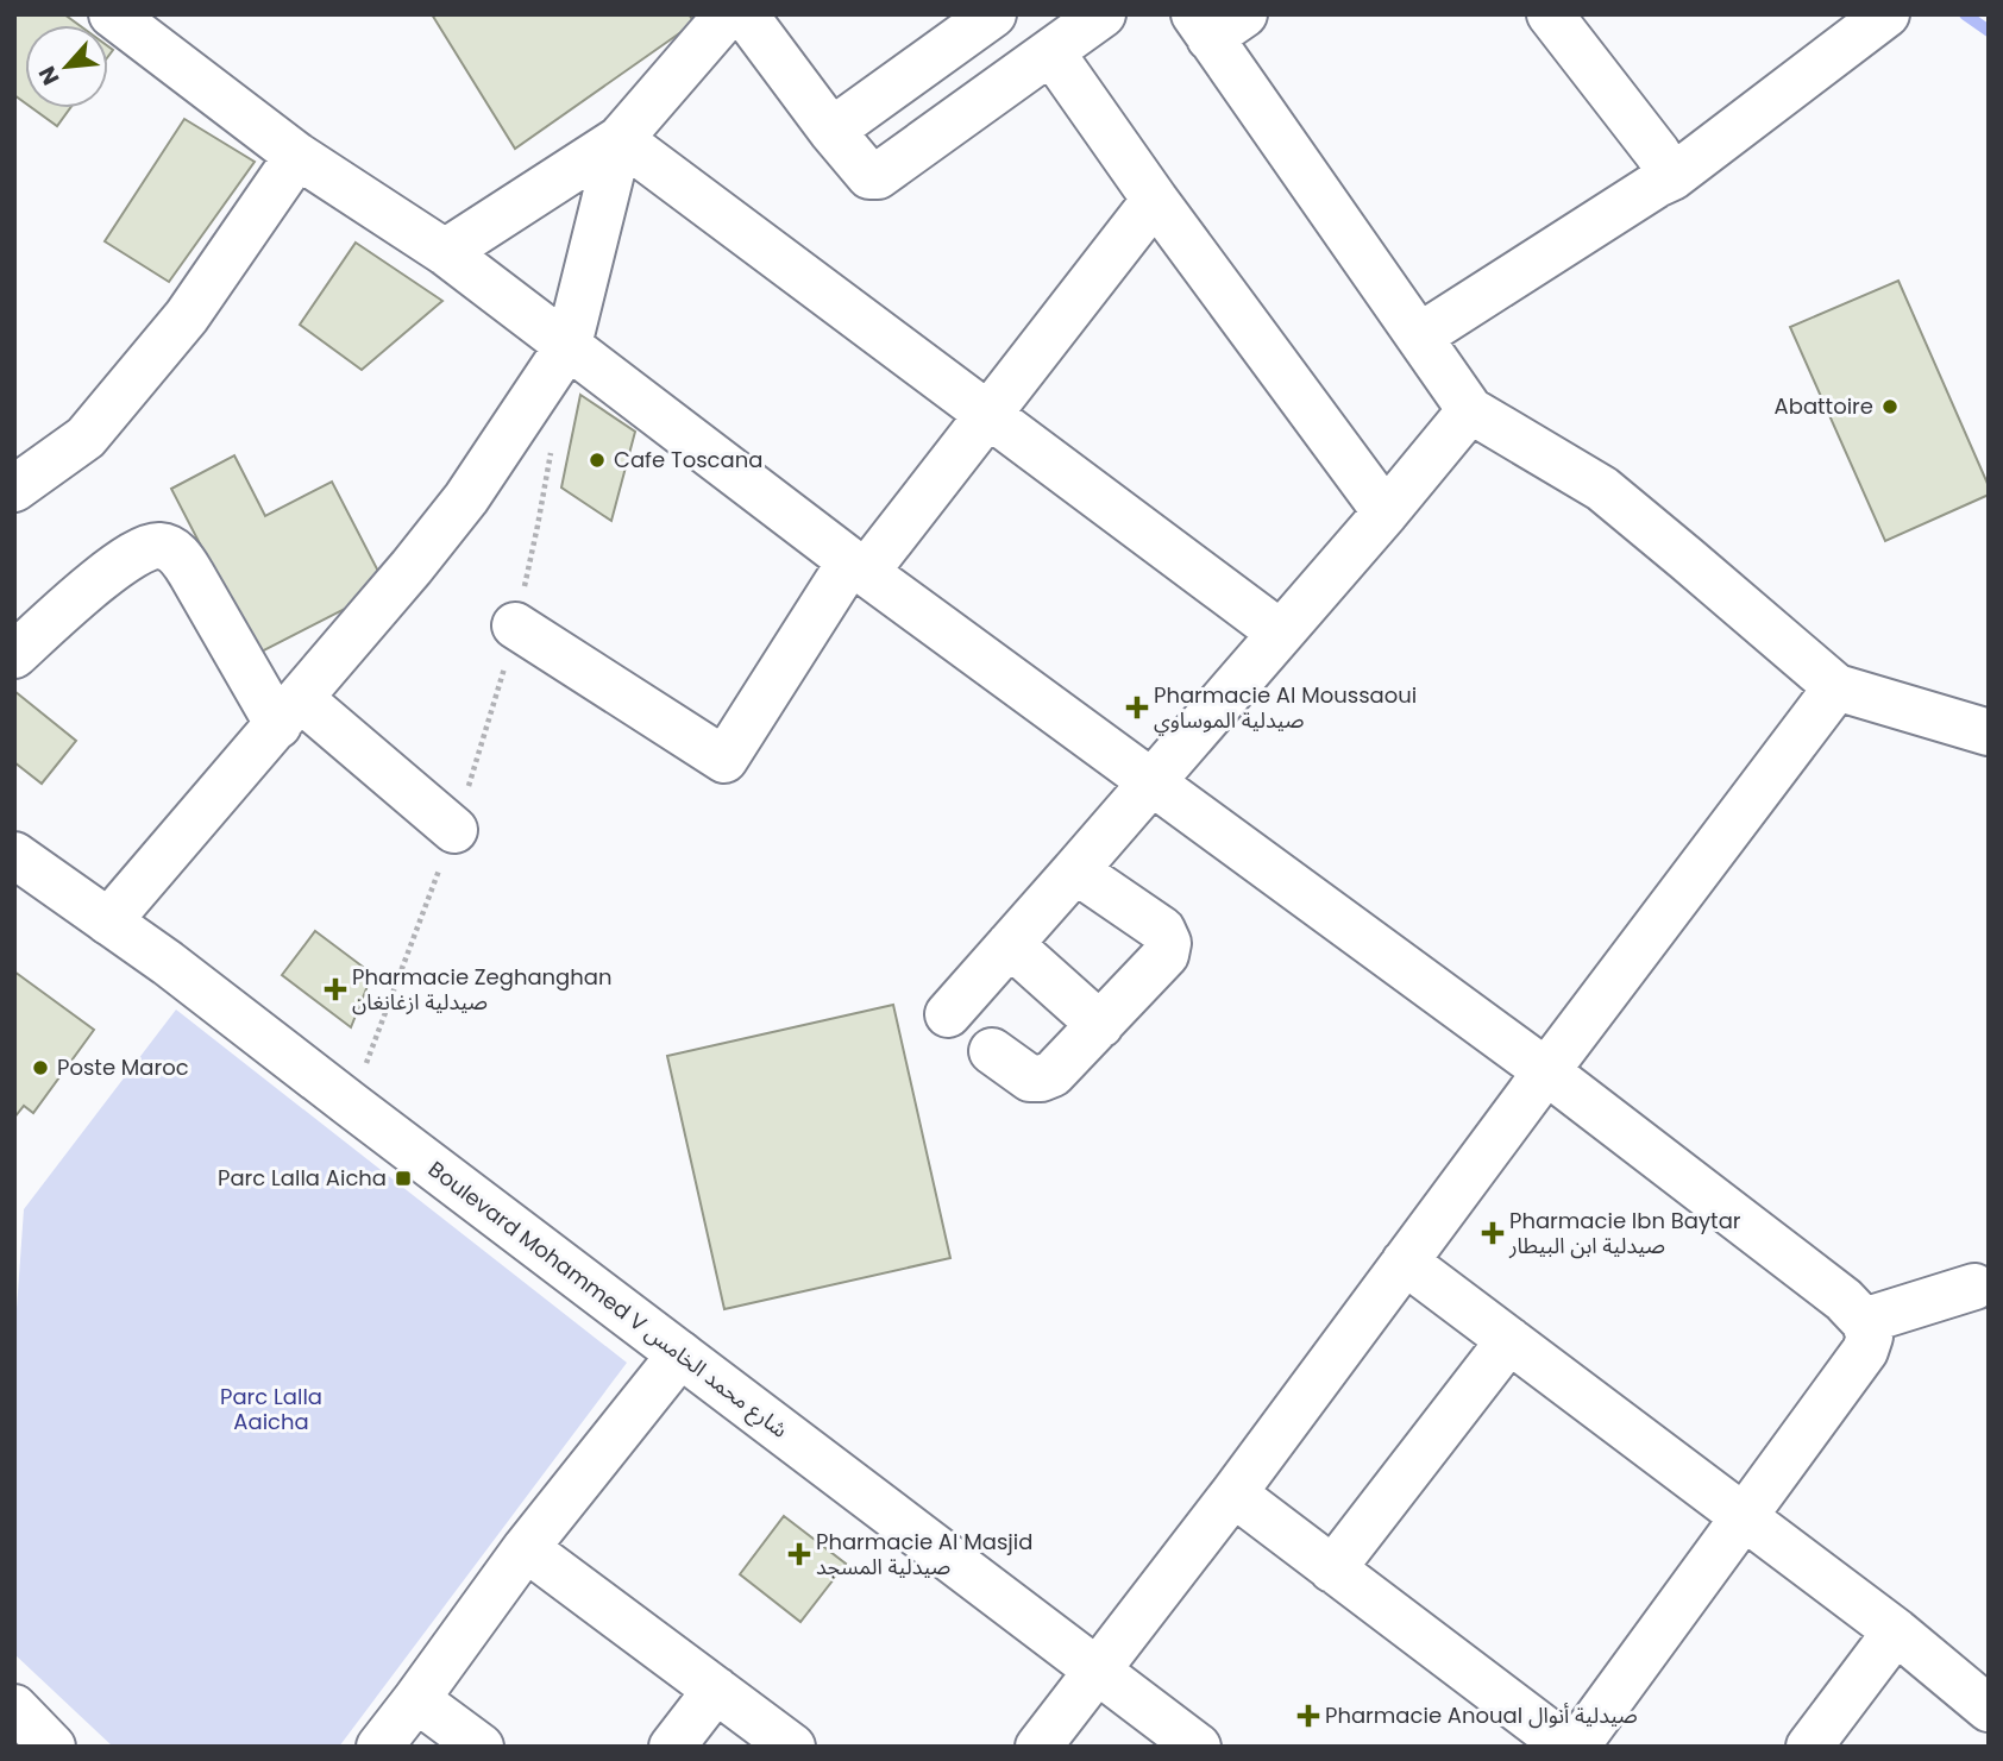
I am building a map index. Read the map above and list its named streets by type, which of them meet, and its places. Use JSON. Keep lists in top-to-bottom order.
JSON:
{
  "streets": {
    "street": ["Boulevard Mohammed V شارع محمد الخامس"]
  },
  "parks": ["Parc Lalla Aaicha"],
  "places": {
    "other": ["Abattoire", "Cafe Toscana", "Poste Maroc"],
    "health": [
      "Pharmacie Al Moussaoui صيدلية الموساوي",
      "Pharmacie Zeghanghan صيدلية ازغانغان",
      "Pharmacie Ibn Baytar صيدلية ابن البيطار",
      "Pharmacie Al Masjid صيدلية المسجد",
      "Pharmacie Anoual صيدلية أنوال"
    ],
    "transit": ["Parc Lalla Aicha"]
  },
  "north": "bottom left"
}
